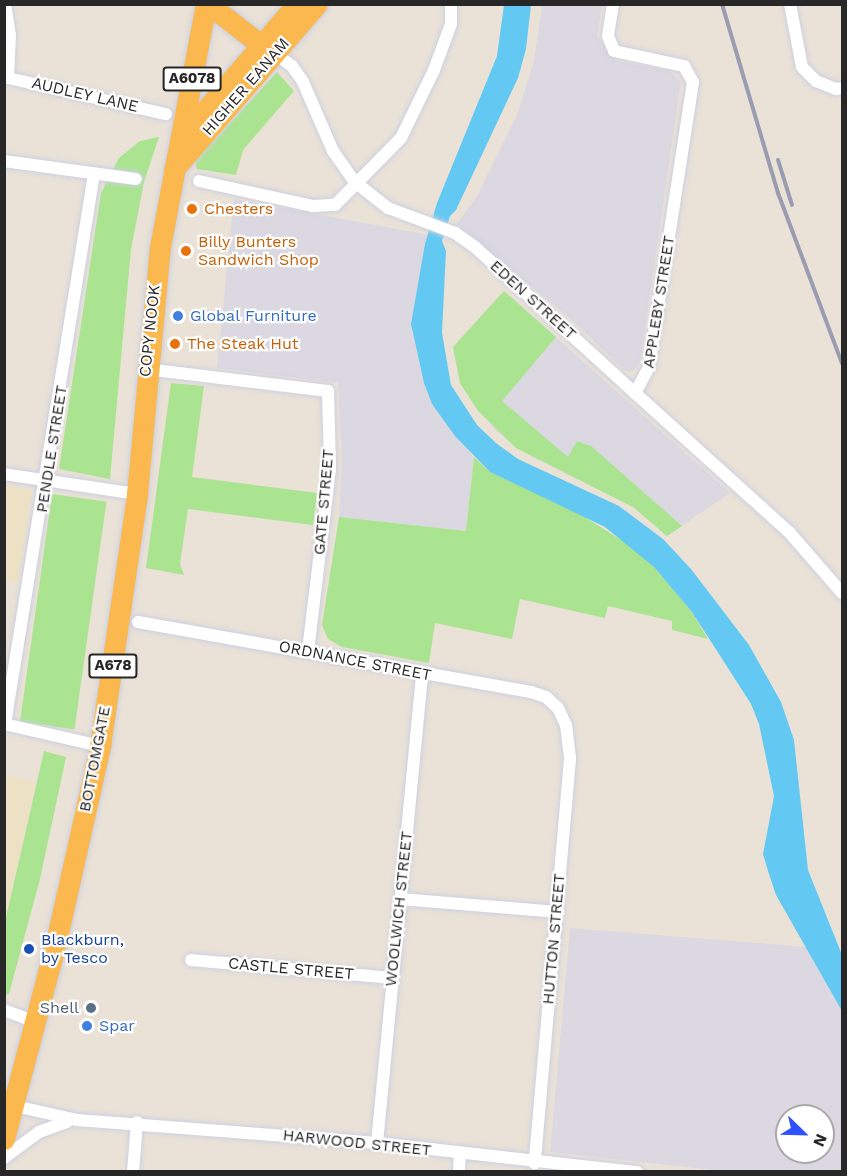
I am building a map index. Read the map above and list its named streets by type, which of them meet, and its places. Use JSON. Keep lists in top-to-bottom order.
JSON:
{
  "streets": {
    "highway": [
      "A6078",
      "HIGHER EANAM",
      "COPY NOOK",
      "A678",
      "BOTTOMGATE"
    ],
    "street": [
      "AUDLEY LANE",
      "EDEN STREET",
      "APPLEBY STREET",
      "PENDLE STREET",
      "GATE STREET",
      "ORDNANCE STREET",
      "WOOLWICH STREET",
      "HUTTON STREET",
      "CASTLE STREET",
      "HARWOOD STREET"
    ]
  },
  "crossings": [
    ["A6078", "HIGHER EANAM"],
    ["A6078", "COPY NOOK"],
    ["HIGHER EANAM", "COPY NOOK"],
    ["EDEN STREET", "APPLEBY STREET"],
    ["COPY NOOK", "GATE STREET"],
    ["COPY NOOK", "BOTTOMGATE"],
    ["GATE STREET", "ORDNANCE STREET"],
    ["ORDNANCE STREET", "WOOLWICH STREET"],
    ["ORDNANCE STREET", "HUTTON STREET"],
    ["A678", "BOTTOMGATE"],
    ["A678", "HARWOOD STREET"],
    ["WOOLWICH STREET", "CASTLE STREET"],
    ["WOOLWICH STREET", "HARWOOD STREET"],
    ["HUTTON STREET", "HARWOOD STREET"]
  ],
  "places": [
    "Chesters",
    "Billy Bunters Sandwich Shop",
    "Global Furniture",
    "The Steak Hut",
    "Blackburn, by Tesco",
    "Shell",
    "Spar"
  ],
  "north": "bottom right"
}
